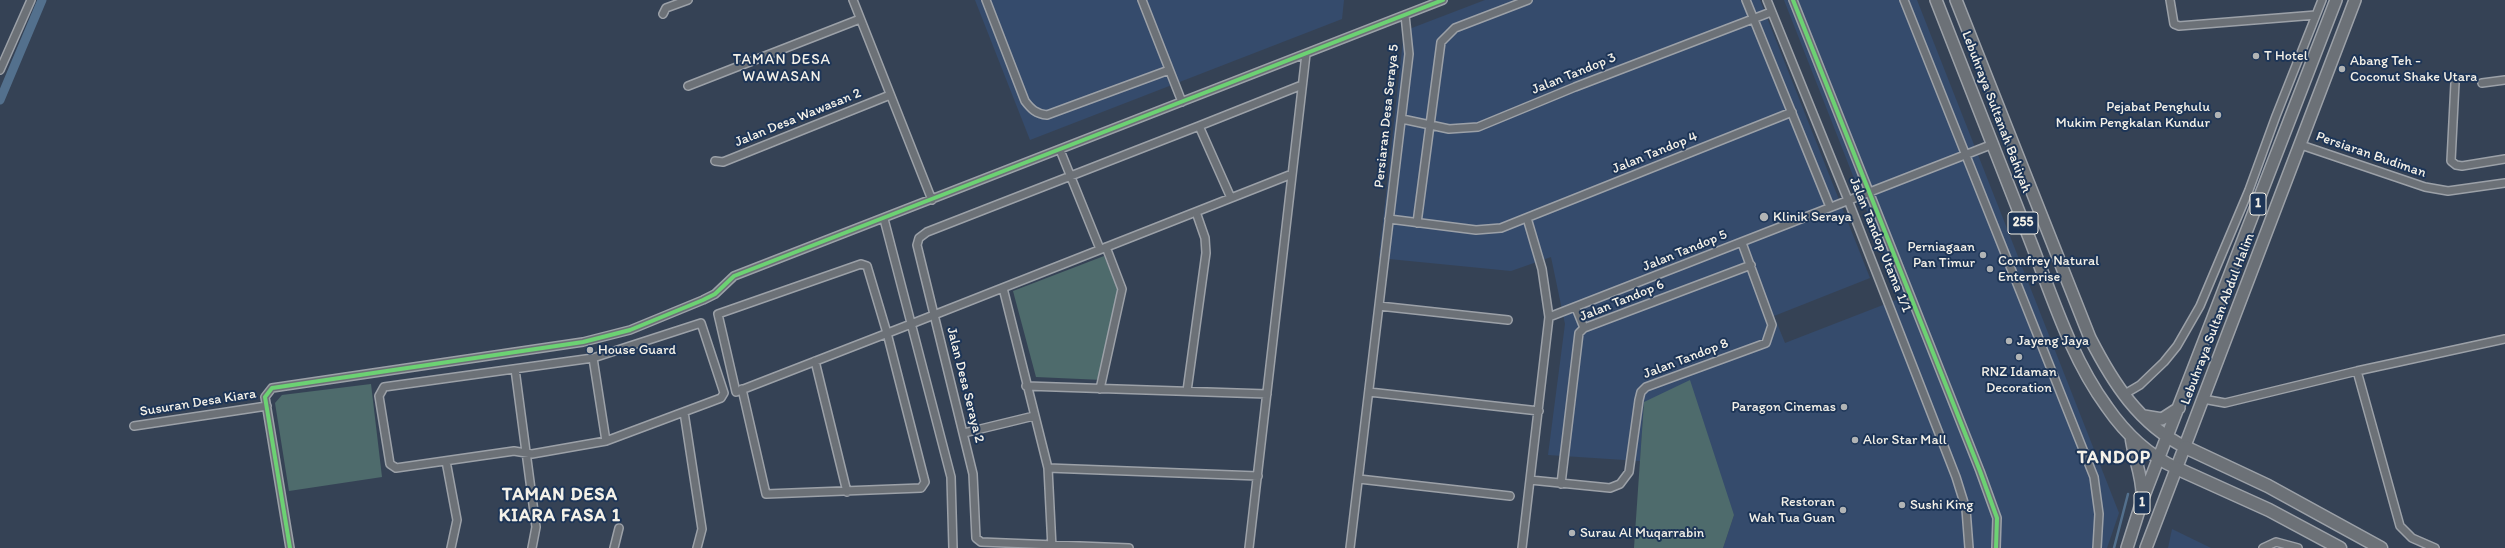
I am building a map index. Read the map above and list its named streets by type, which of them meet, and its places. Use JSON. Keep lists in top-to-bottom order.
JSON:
{
  "streets": {
    "main road": [
      "Lebuhraya Sultanah Bahiyah",
      "1",
      "255",
      "Lebuhraya Sultan Abdul Halim"
    ],
    "street": [
      "Jalan Tandop 3",
      "Persiaran Desa Seraya 5",
      "Jalan Desa Wawasan 2",
      "Jalan Tandop 4",
      "Persiaran Budiman",
      "Jalan Tandop Utama 1/1",
      "Jalan Tandop 5",
      "Jalan Tandop 6",
      "Jalan Tandop 8",
      "Jalan Desa Seraya 2",
      "Susuran Desa Kiara"
    ]
  },
  "crossings": [
    ["Jalan Tandop 3", "Persiaran Desa Seraya 5"],
    ["Jalan Tandop 3", "Jalan Tandop Utama 1/1"],
    ["Lebuhraya Sultanah Bahiyah", "1"],
    ["Lebuhraya Sultanah Bahiyah", "Jalan Tandop 5"],
    ["Lebuhraya Sultanah Bahiyah", "Lebuhraya Sultan Abdul Halim"],
    ["Persiaran Desa Seraya 5", "Jalan Tandop 4"],
    ["Persiaran Budiman", "Lebuhraya Sultan Abdul Halim"],
    ["1", "Lebuhraya Sultan Abdul Halim"],
    ["Jalan Tandop Utama 1/1", "Jalan Tandop 5"],
    ["Jalan Tandop 6", "Jalan Tandop 8"]
  ],
  "districts": ["TAMAN DESA WAWASAN", "TANDOP", "TAMAN DESA KIARA FASA 1"],
  "places": [
    "T Hotel",
    "Abang Teh - Coconut Shake Utara",
    "Pejabat Penghulu Mukim Pengkalan Kundur",
    "Klinik Seraya",
    "Perniagaan Pan Timur",
    "Comfrey Natural Enterprise",
    "Jayeng Jaya",
    "House Guard",
    "RNZ Idaman Decoration",
    "Paragon Cinemas",
    "Alor Star Mall",
    "Sushi King",
    "Restoran Wah Tua Guan",
    "Surau Al Muqarrabin"
  ]
}
